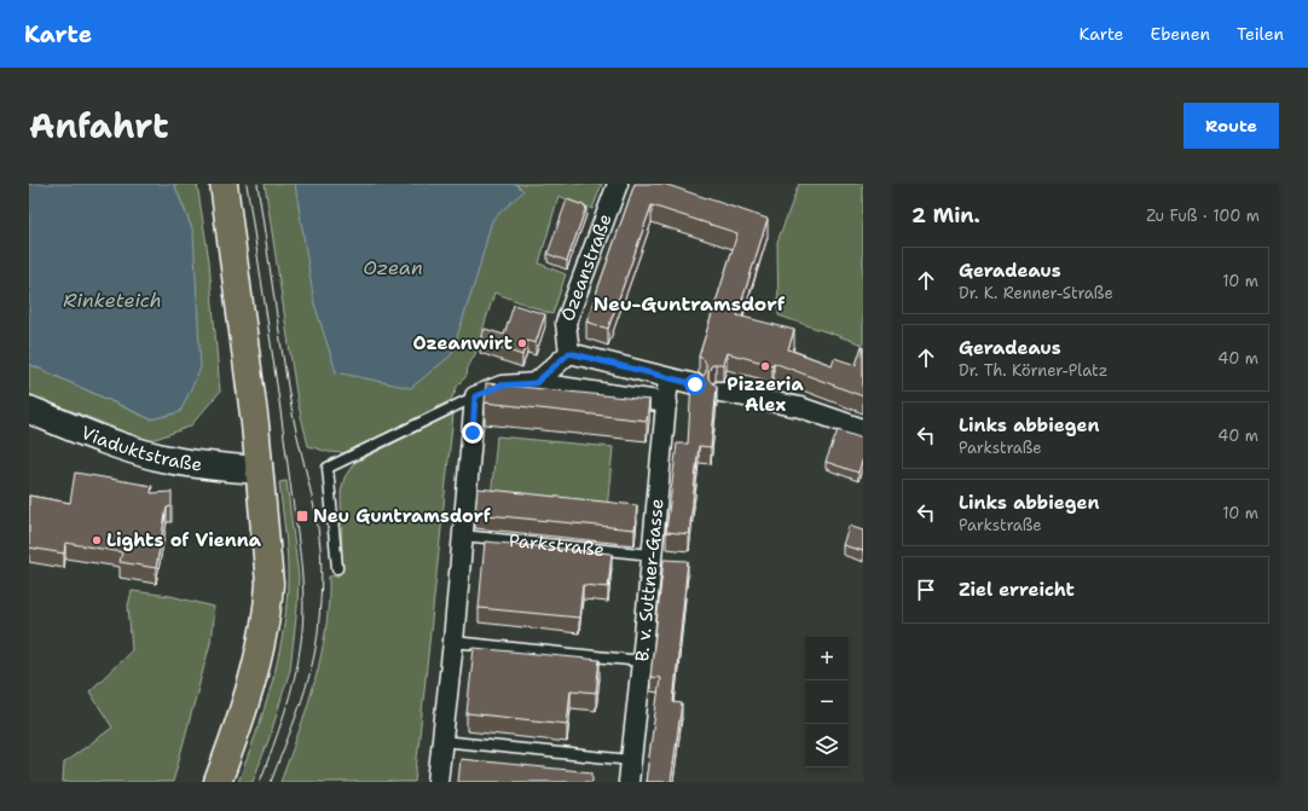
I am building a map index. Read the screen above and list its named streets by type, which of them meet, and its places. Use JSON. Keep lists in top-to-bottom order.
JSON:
{
  "streets": {
    "street": ["Ozeanstraße", "Viaduktstraße", "B. v. Suttner-Gasse"],
    "lane": ["Parkstraße"]
  },
  "crossings": [
    ["Parkstraße", "B. v. Suttner-Gasse"]
  ],
  "districts": ["Neu-Guntramsdorf"],
  "water": ["Ozean", "Rinketeich"],
  "places": {
    "other": ["Ozeanwirt", "Pizzeria Alex", "Lights of Vienna"],
    "transit": ["Neu Guntramsdorf"]
  },
  "page": {
    "header": "Karte",
    "nav": ["Karte", "Ebenen", "Teilen"],
    "title": "Anfahrt",
    "buttons": "Route",
    "heading": ["2 Min.", "Zu Fuß · 100 m"],
    "list": [
      ["Geradeaus", "Dr. K. Renner-Straße", "10 m"],
      ["Geradeaus", "Dr. Th. Körner-Platz", "40 m"],
      ["Links abbiegen", "Parkstraße", "40 m"],
      ["Links abbiegen", "Parkstraße", "10 m"],
      "Ziel erreicht"
    ],
    "map_buttons": ["+", "−"]
  }
}
